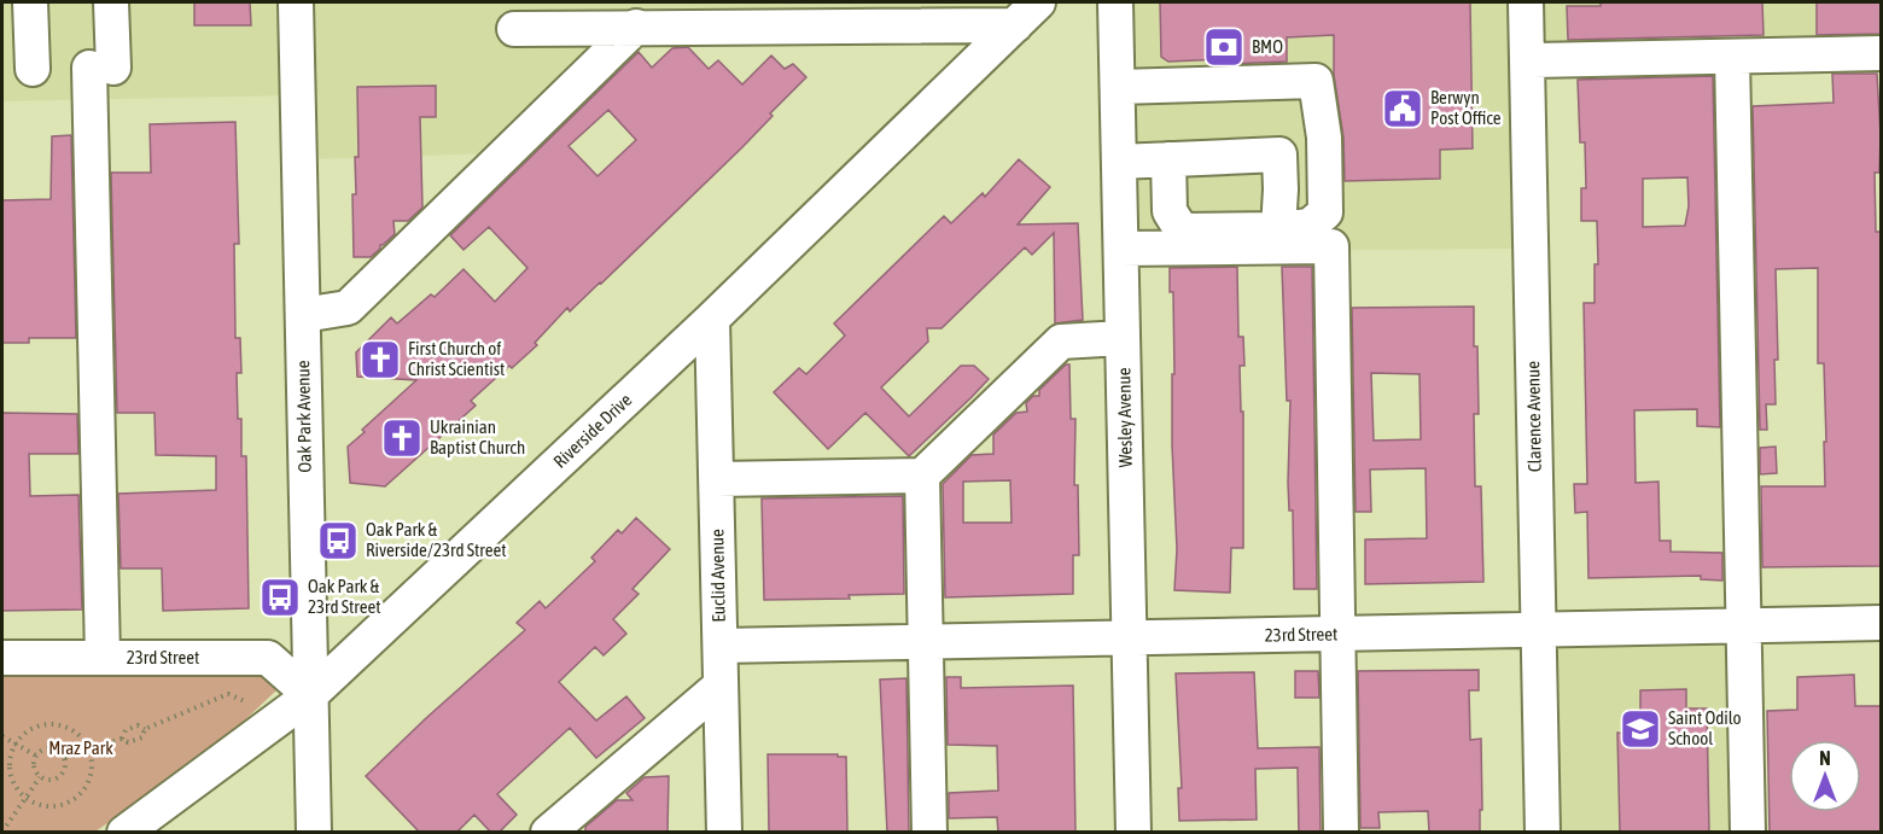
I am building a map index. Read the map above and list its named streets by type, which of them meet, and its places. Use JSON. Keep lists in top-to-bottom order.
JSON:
{
  "streets": {
    "street": [
      "Oak Park Avenue",
      "Clarence Avenue",
      "Wesley Avenue",
      "Riverside Drive",
      "Euclid Avenue",
      "23rd Street"
    ]
  },
  "crossings": [
    ["Oak Park Avenue", "Riverside Drive"],
    ["Oak Park Avenue", "23rd Street"],
    ["Clarence Avenue", "23rd Street"],
    ["Wesley Avenue", "23rd Street"],
    ["Riverside Drive", "Euclid Avenue"],
    ["Riverside Drive", "23rd Street"],
    ["Euclid Avenue", "23rd Street"]
  ],
  "parks": ["Mraz Park"],
  "places": {
    "bank": ["BMO"],
    "public building": ["Berwyn Post Office"],
    "church": ["First Church of Christ Scientist", "Ukrainian Baptist Church"],
    "bus stop": ["Oak Park & Riverside/23rd Street", "Oak Park & 23rd Street"],
    "school or university": ["Saint Odilo School"]
  },
  "north": "top"
}
